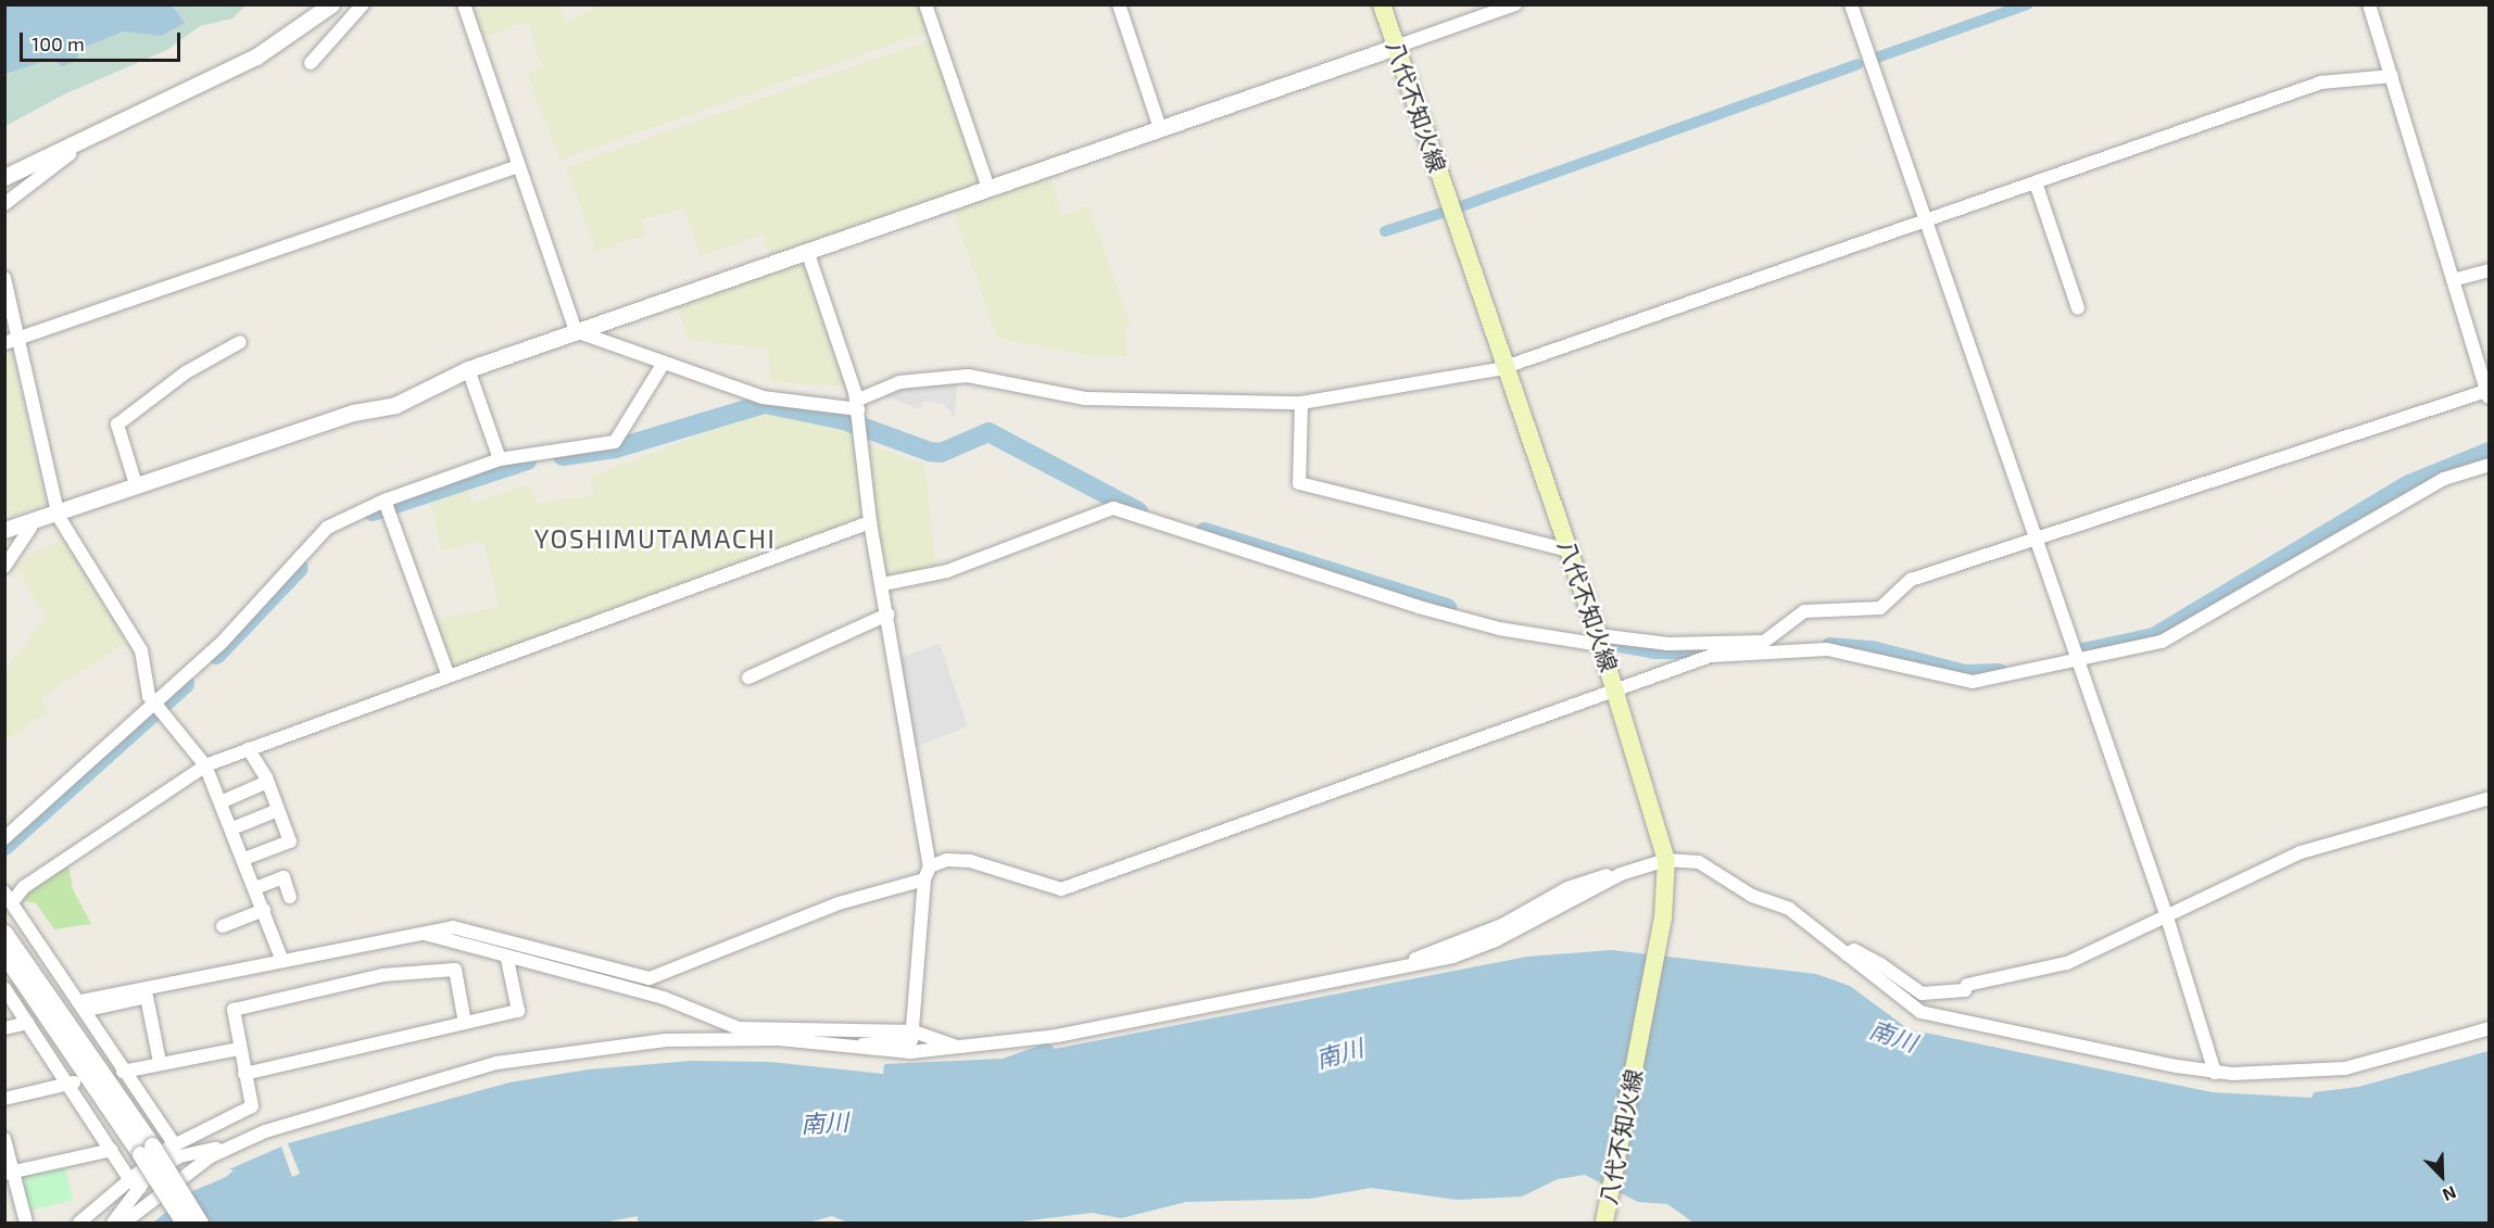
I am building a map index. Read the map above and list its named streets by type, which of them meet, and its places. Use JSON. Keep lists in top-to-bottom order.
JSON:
{
  "streets": {
    "main road": ["八代不知火線"]
  },
  "districts": ["YOSHIMUTAMACHI"],
  "water": ["南川"],
  "scale_bar": "100 m",
  "north": "bottom right"
}
